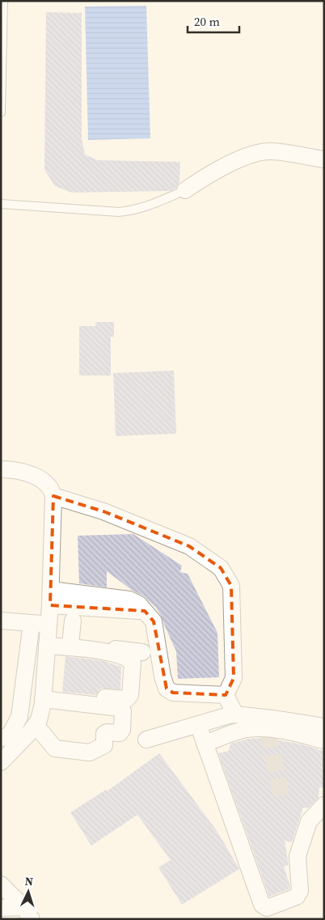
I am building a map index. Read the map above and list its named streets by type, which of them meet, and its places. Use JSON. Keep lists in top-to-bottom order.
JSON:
{
  "scale_bar": "20 m",
  "north": "top"
}
